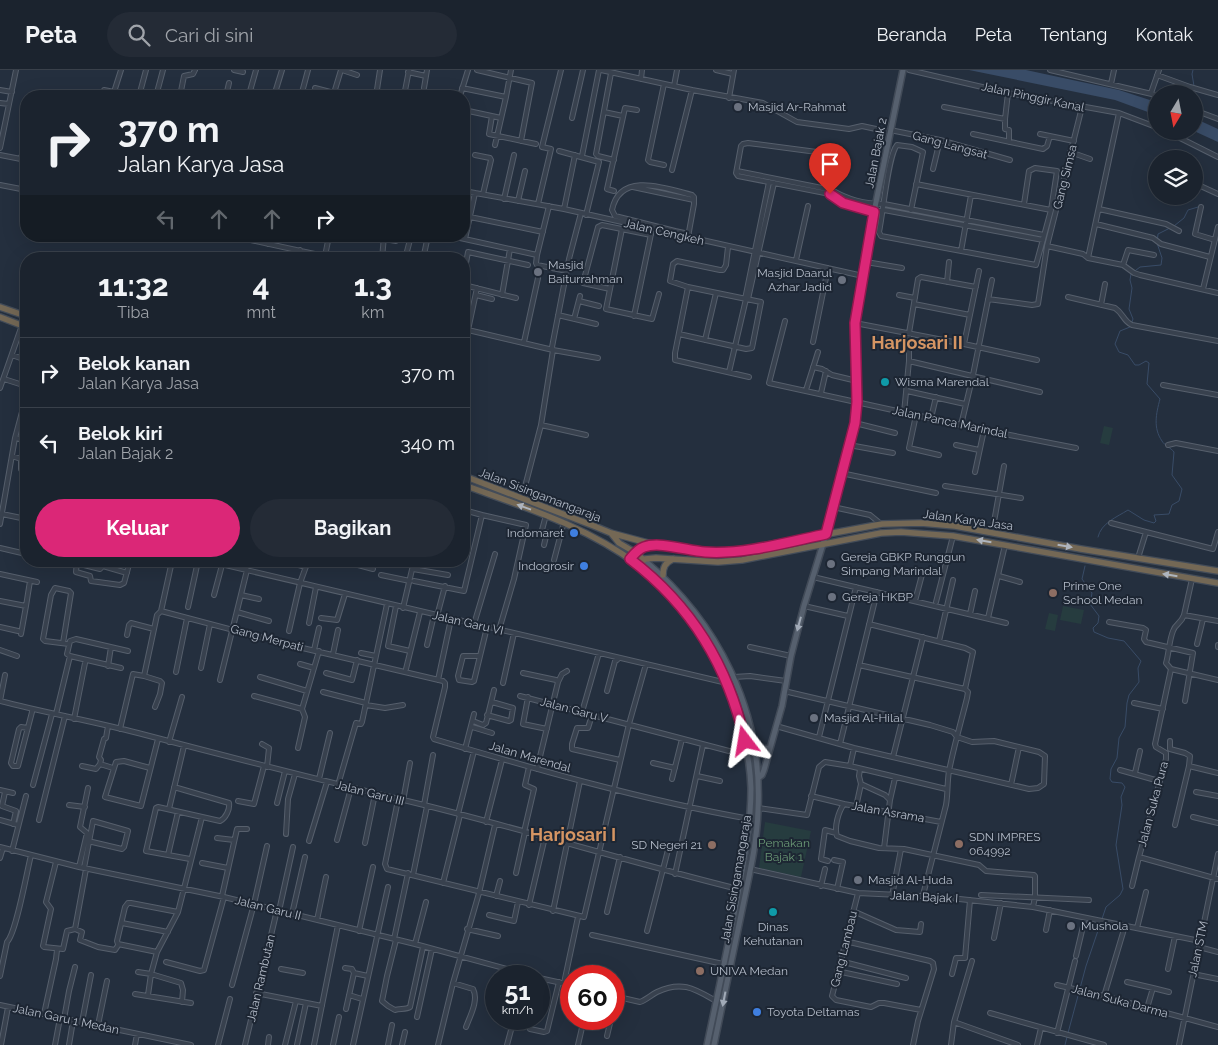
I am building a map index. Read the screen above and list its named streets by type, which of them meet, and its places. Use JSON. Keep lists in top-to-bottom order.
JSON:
{
  "streets": {
    "highway": ["Jalan Sisingamangaraja", "Jalan Karya Jasa"],
    "main road": ["Jalan Bajak 2"],
    "street": [
      "Jalan Pinggir Kanal",
      "Gang Langsat",
      "Gang Simsa",
      "Jalan Cengkeh",
      "Jalan Panca Marindal",
      "Jalan Garu VI",
      "Gang Merpati",
      "Jalan Garu V",
      "Jalan Marendal",
      "Jalan Garu III",
      "Jalan Suka Pura",
      "Jalan Asrama",
      "Jalan Bajak I",
      "Jalan Garu II",
      "Gang Lambau",
      "Jalan STM",
      "Jalan Rambutan",
      "Jalan Suka Darma",
      "Jalan Garu 1 Medan"
    ]
  },
  "crossings": [
    ["Jalan Pinggir Kanal", "Gang Simsa"],
    ["Gang Langsat", "Jalan Bajak 2"],
    ["Jalan Bajak 2", "Jalan Cengkeh"],
    ["Jalan Bajak 2", "Jalan Panca Marindal"],
    ["Jalan Bajak 2", "Jalan Karya Jasa"],
    ["Jalan Sisingamangaraja", "Jalan Karya Jasa"],
    ["Jalan Sisingamangaraja", "Jalan Garu VI"],
    ["Jalan Sisingamangaraja", "Jalan Garu V"],
    ["Jalan Sisingamangaraja", "Jalan Marendal"],
    ["Jalan Sisingamangaraja", "Jalan Garu III"],
    ["Jalan Sisingamangaraja", "Jalan Bajak I"],
    ["Jalan Suka Pura", "Jalan STM"],
    ["Jalan Bajak I", "Gang Lambau"],
    ["Jalan Bajak I", "Jalan STM"],
    ["Jalan Garu II", "Jalan Rambutan"],
    ["Jalan STM", "Jalan Suka Darma"]
  ],
  "districts": ["Harjosari II", "Harjosari I"],
  "parks": ["Pemakan Bajak 1"],
  "places": [
    "Masjid Ar-Rahmat",
    "Masjid Baiturrahman",
    "Masjid Daarul Azhar Jadid",
    "Wisma Marendal",
    "Indomaret",
    "Gereja GBKP Runggun Simpang Marindal",
    "Indogrosir",
    "Prime One School Medan",
    "Gereja HKBP",
    "Masjid Al-Hilal",
    "SDN IMPRES 064992",
    "SD Negeri 21",
    "Masjid Al-Huda",
    "Dinas Kehutanan",
    "Mushola",
    "UNIVA Medan",
    "Toyota Deltamas"
  ],
  "north": "bottom",
  "page": {
    "header": "Peta",
    "search": "Cari di sini",
    "nav": [
      "Beranda",
      "Peta",
      "Tentang",
      "Kontak"
    ],
    "turn": ["370 m", "Jalan Karya Jasa"],
    "eta": [
      "11:32",
      "Tiba",
      "4",
      "mnt",
      "1.3",
      "km"
    ],
    "list": [
      {
        "name": "Belok kanan",
        "note": "Jalan Karya Jasa",
        "value": "370 m"
      },
      {
        "name": "Belok kiri",
        "note": "Jalan Bajak 2",
        "value": "340 m"
      }
    ],
    "buttons": ["Keluar", "Bagikan"],
    "speed": "51 km/h",
    "limit": "60"
  }
}
